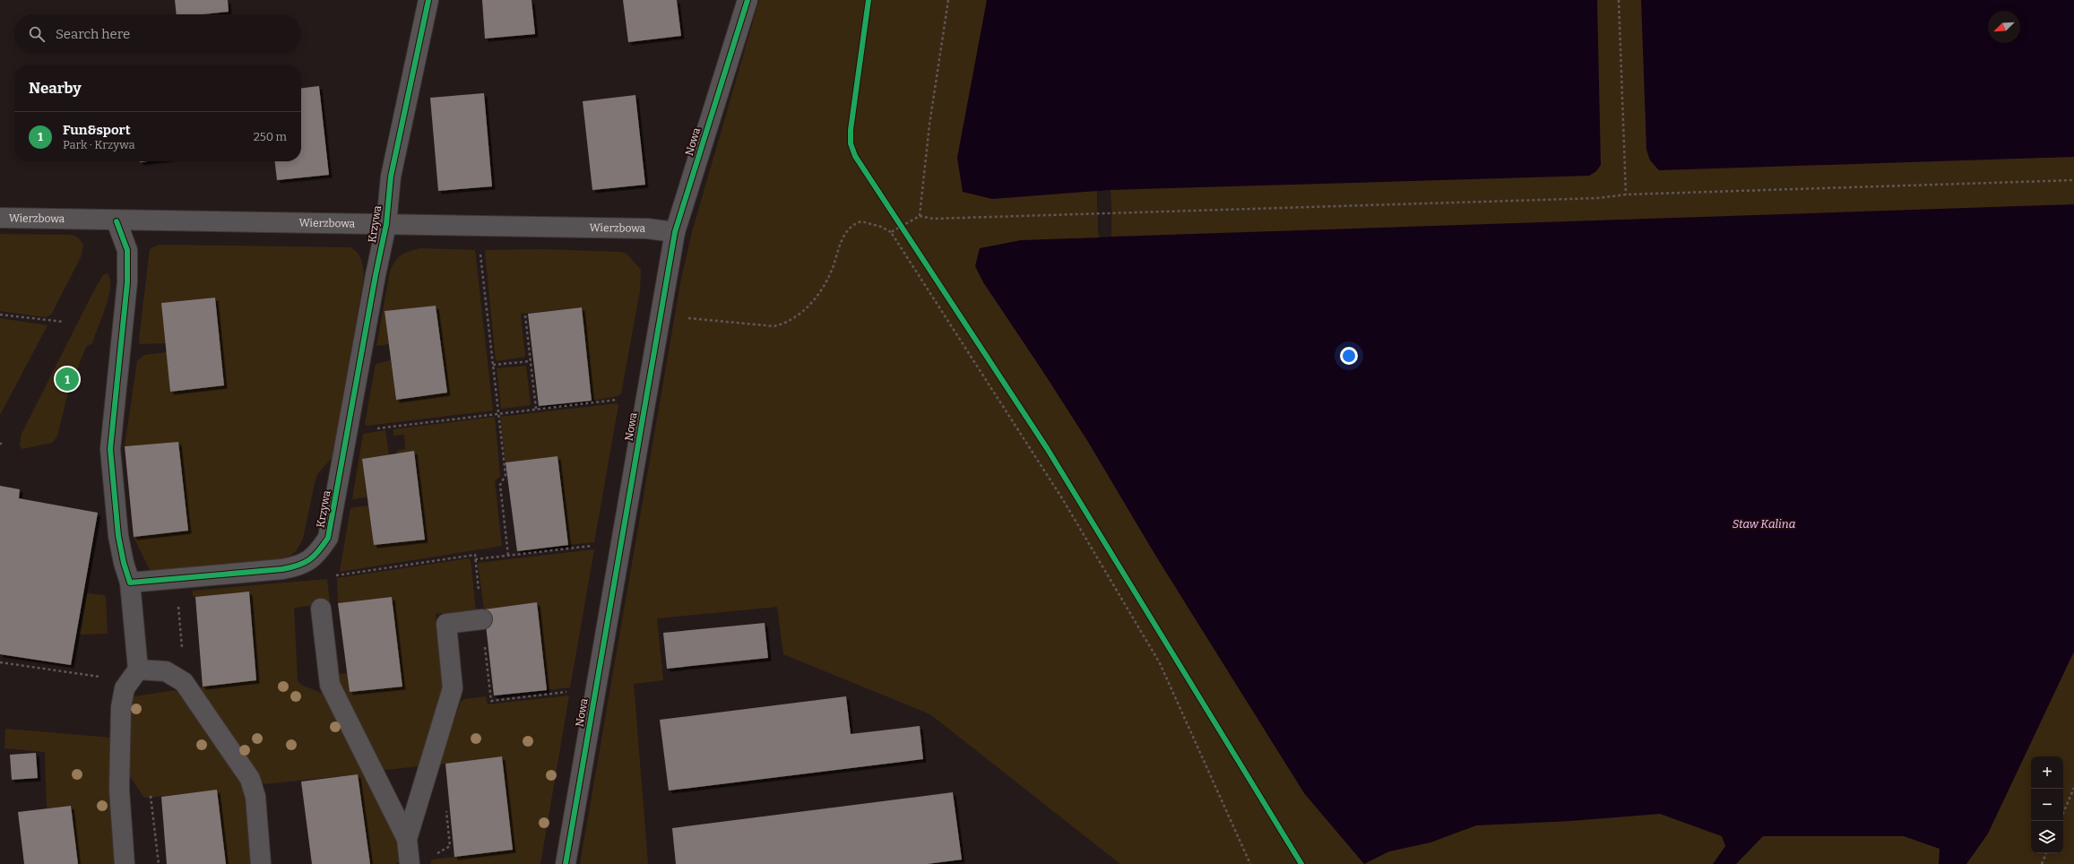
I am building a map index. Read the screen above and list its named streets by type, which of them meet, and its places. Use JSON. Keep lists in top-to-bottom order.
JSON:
{
  "streets": {
    "street": ["Nowa", "Wierzbowa", "Krzywa"]
  },
  "crossings": [
    ["Nowa", "Wierzbowa"],
    ["Wierzbowa", "Krzywa"]
  ],
  "water": ["Staw Kalina"],
  "north": "bottom left",
  "page": {
    "search": "Search here",
    "heading": "Nearby",
    "list": [
      {
        "mark": "1",
        "name": "Fun&sport",
        "note": "Park · Krzywa",
        "value": "250 m"
      }
    ],
    "pins": "1",
    "map_buttons": ["+", "−"]
  }
}
